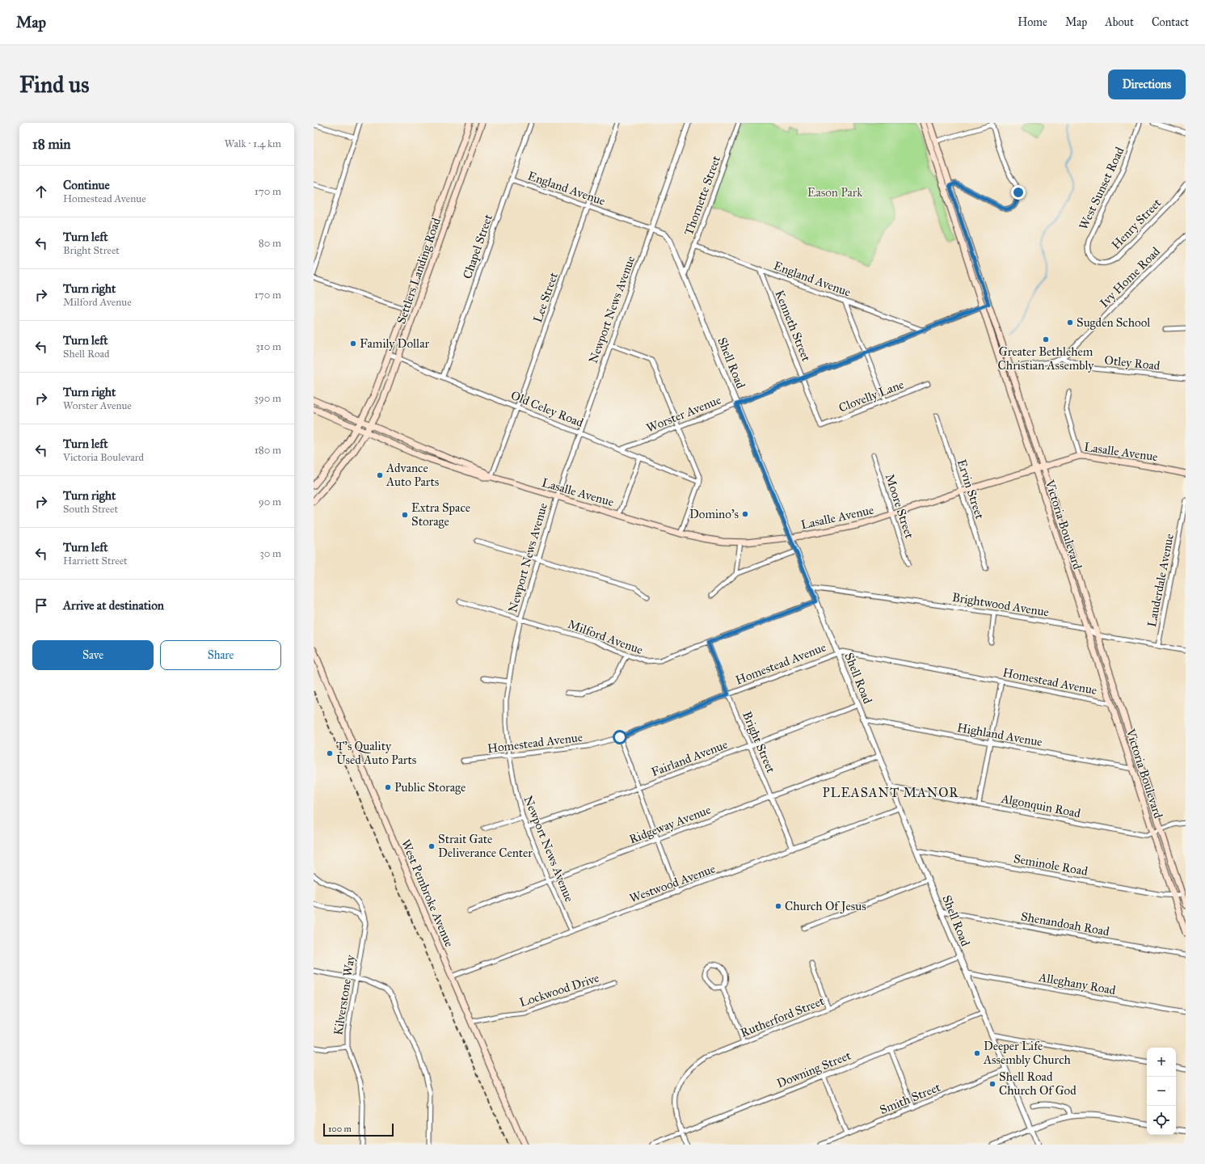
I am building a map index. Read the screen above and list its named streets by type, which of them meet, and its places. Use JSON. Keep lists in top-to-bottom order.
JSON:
{
  "streets": {
    "main road": [
      "Settlers Landing Road",
      "Lasalle Avenue",
      "Victoria Boulevard",
      "West Pembroke Avenue"
    ],
    "street": [
      "England Avenue",
      "West Sunset Road",
      "Thornette Street",
      "Henry Street",
      "Chapel Street",
      "Ivy Home Road",
      "Lee Street",
      "Newport News Avenue",
      "Kenneth Street",
      "Shell Road",
      "Otley Road",
      "Clovelly Lane",
      "Old Celey Road",
      "Worster Avenue",
      "Ervin Street",
      "Moore Street",
      "Lauderdale Avenue",
      "Brightwood Avenue",
      "Milford Avenue",
      "Homestead Avenue",
      "Highland Avenue",
      "Bright Street",
      "Fairland Avenue",
      "Algonquin Road",
      "Ridgeway Avenue",
      "Seminole Road",
      "Westwood Avenue",
      "Shenandoah Road",
      "Alleghany Road",
      "Lockwood Drive",
      "Kilverstone Way",
      "Rutherford Street",
      "Downing Street",
      "Smith Street"
    ]
  },
  "crossings": [
    ["England Avenue", "Thornette Street"],
    ["England Avenue", "Chapel Street"],
    ["England Avenue", "Lee Street"],
    ["England Avenue", "Newport News Avenue"],
    ["England Avenue", "Kenneth Street"],
    ["England Avenue", "Shell Road"],
    ["England Avenue", "Worster Avenue"],
    ["West Sunset Road", "Henry Street"],
    ["Thornette Street", "Shell Road"],
    ["Chapel Street", "Old Celey Road"],
    ["Settlers Landing Road", "Old Celey Road"],
    ["Settlers Landing Road", "Lasalle Avenue"],
    ["Ivy Home Road", "Otley Road"],
    ["Lee Street", "Old Celey Road"],
    ["Lee Street", "Lasalle Avenue"],
    ["Newport News Avenue", "Shell Road"],
    ["Newport News Avenue", "Old Celey Road"],
    ["Newport News Avenue", "Lasalle Avenue"],
    ["Newport News Avenue", "Milford Avenue"],
    ["Newport News Avenue", "Homestead Avenue"],
    ["Newport News Avenue", "Fairland Avenue"],
    ["Newport News Avenue", "Ridgeway Avenue"],
    ["Newport News Avenue", "Westwood Avenue"],
    ["Kenneth Street", "Clovelly Lane"],
    ["Kenneth Street", "Worster Avenue"],
    ["Shell Road", "Worster Avenue"],
    ["Shell Road", "Lasalle Avenue"],
    ["Shell Road", "Brightwood Avenue"],
    ["Shell Road", "Milford Avenue"],
    ["Shell Road", "Homestead Avenue"],
    ["Shell Road", "Highland Avenue"],
    ["Shell Road", "Fairland Avenue"],
    ["Shell Road", "Algonquin Road"],
    ["Shell Road", "Ridgeway Avenue"],
    ["Shell Road", "Seminole Road"],
    ["Shell Road", "Westwood Avenue"],
    ["Shell Road", "Shenandoah Road"],
    ["Shell Road", "Alleghany Road"],
    ["Shell Road", "Rutherford Street"],
    ["Shell Road", "Downing Street"],
    ["Shell Road", "Smith Street"],
    ["Old Celey Road", "Worster Avenue"],
    ["Worster Avenue", "Victoria Boulevard"],
    ["Lasalle Avenue", "Ervin Street"],
    ["Lasalle Avenue", "Moore Street"],
    ["Lasalle Avenue", "Victoria Boulevard"],
    ["Victoria Boulevard", "Brightwood Avenue"],
    ["Victoria Boulevard", "Homestead Avenue"],
    ["Victoria Boulevard", "Highland Avenue"],
    ["Victoria Boulevard", "Algonquin Road"],
    ["Victoria Boulevard", "Seminole Road"],
    ["Lauderdale Avenue", "Brightwood Avenue"],
    ["Milford Avenue", "Bright Street"],
    ["Homestead Avenue", "Bright Street"],
    ["Bright Street", "Fairland Avenue"],
    ["Bright Street", "Ridgeway Avenue"],
    ["Bright Street", "Westwood Avenue"],
    ["Westwood Avenue", "West Pembroke Avenue"],
    ["West Pembroke Avenue", "Lockwood Drive"],
    ["Rutherford Street", "Downing Street"]
  ],
  "districts": ["PLEASANT MANOR"],
  "parks": ["Eason Park"],
  "places": [
    "Sugden School",
    "Greater Bethlehem Christian Assembly",
    "Family Dollar",
    "Advance Auto Parts",
    "Domino's",
    "Extra Space Storage",
    "T's Quality Used Auto Parts",
    "Public Storage",
    "Strait Gate Deliverance Center",
    "Church Of Jesus",
    "Deeper Life Assembly Church",
    "Shell Road Church Of God"
  ],
  "scale_bar": "100 m",
  "page": {
    "header": "Map",
    "nav": [
      "Home",
      "Map",
      "About",
      "Contact"
    ],
    "buttons": [
      "Directions",
      ["Save", "Share"]
    ],
    "title": "Find us",
    "heading": ["18 min", "Walk · 1.4 km"],
    "list": [
      ["Continue", "Homestead Avenue", "170 m"],
      ["Turn left", "Bright Street", "80 m"],
      ["Turn right", "Milford Avenue", "170 m"],
      ["Turn left", "Shell Road", "310 m"],
      ["Turn right", "Worster Avenue", "390 m"],
      ["Turn left", "Victoria Boulevard", "180 m"],
      ["Turn right", "South Street", "90 m"],
      ["Turn left", "Harriett Street", "30 m"],
      "Arrive at destination"
    ],
    "map_buttons": ["+", "−"],
    "scale": "100 m"
  }
}
